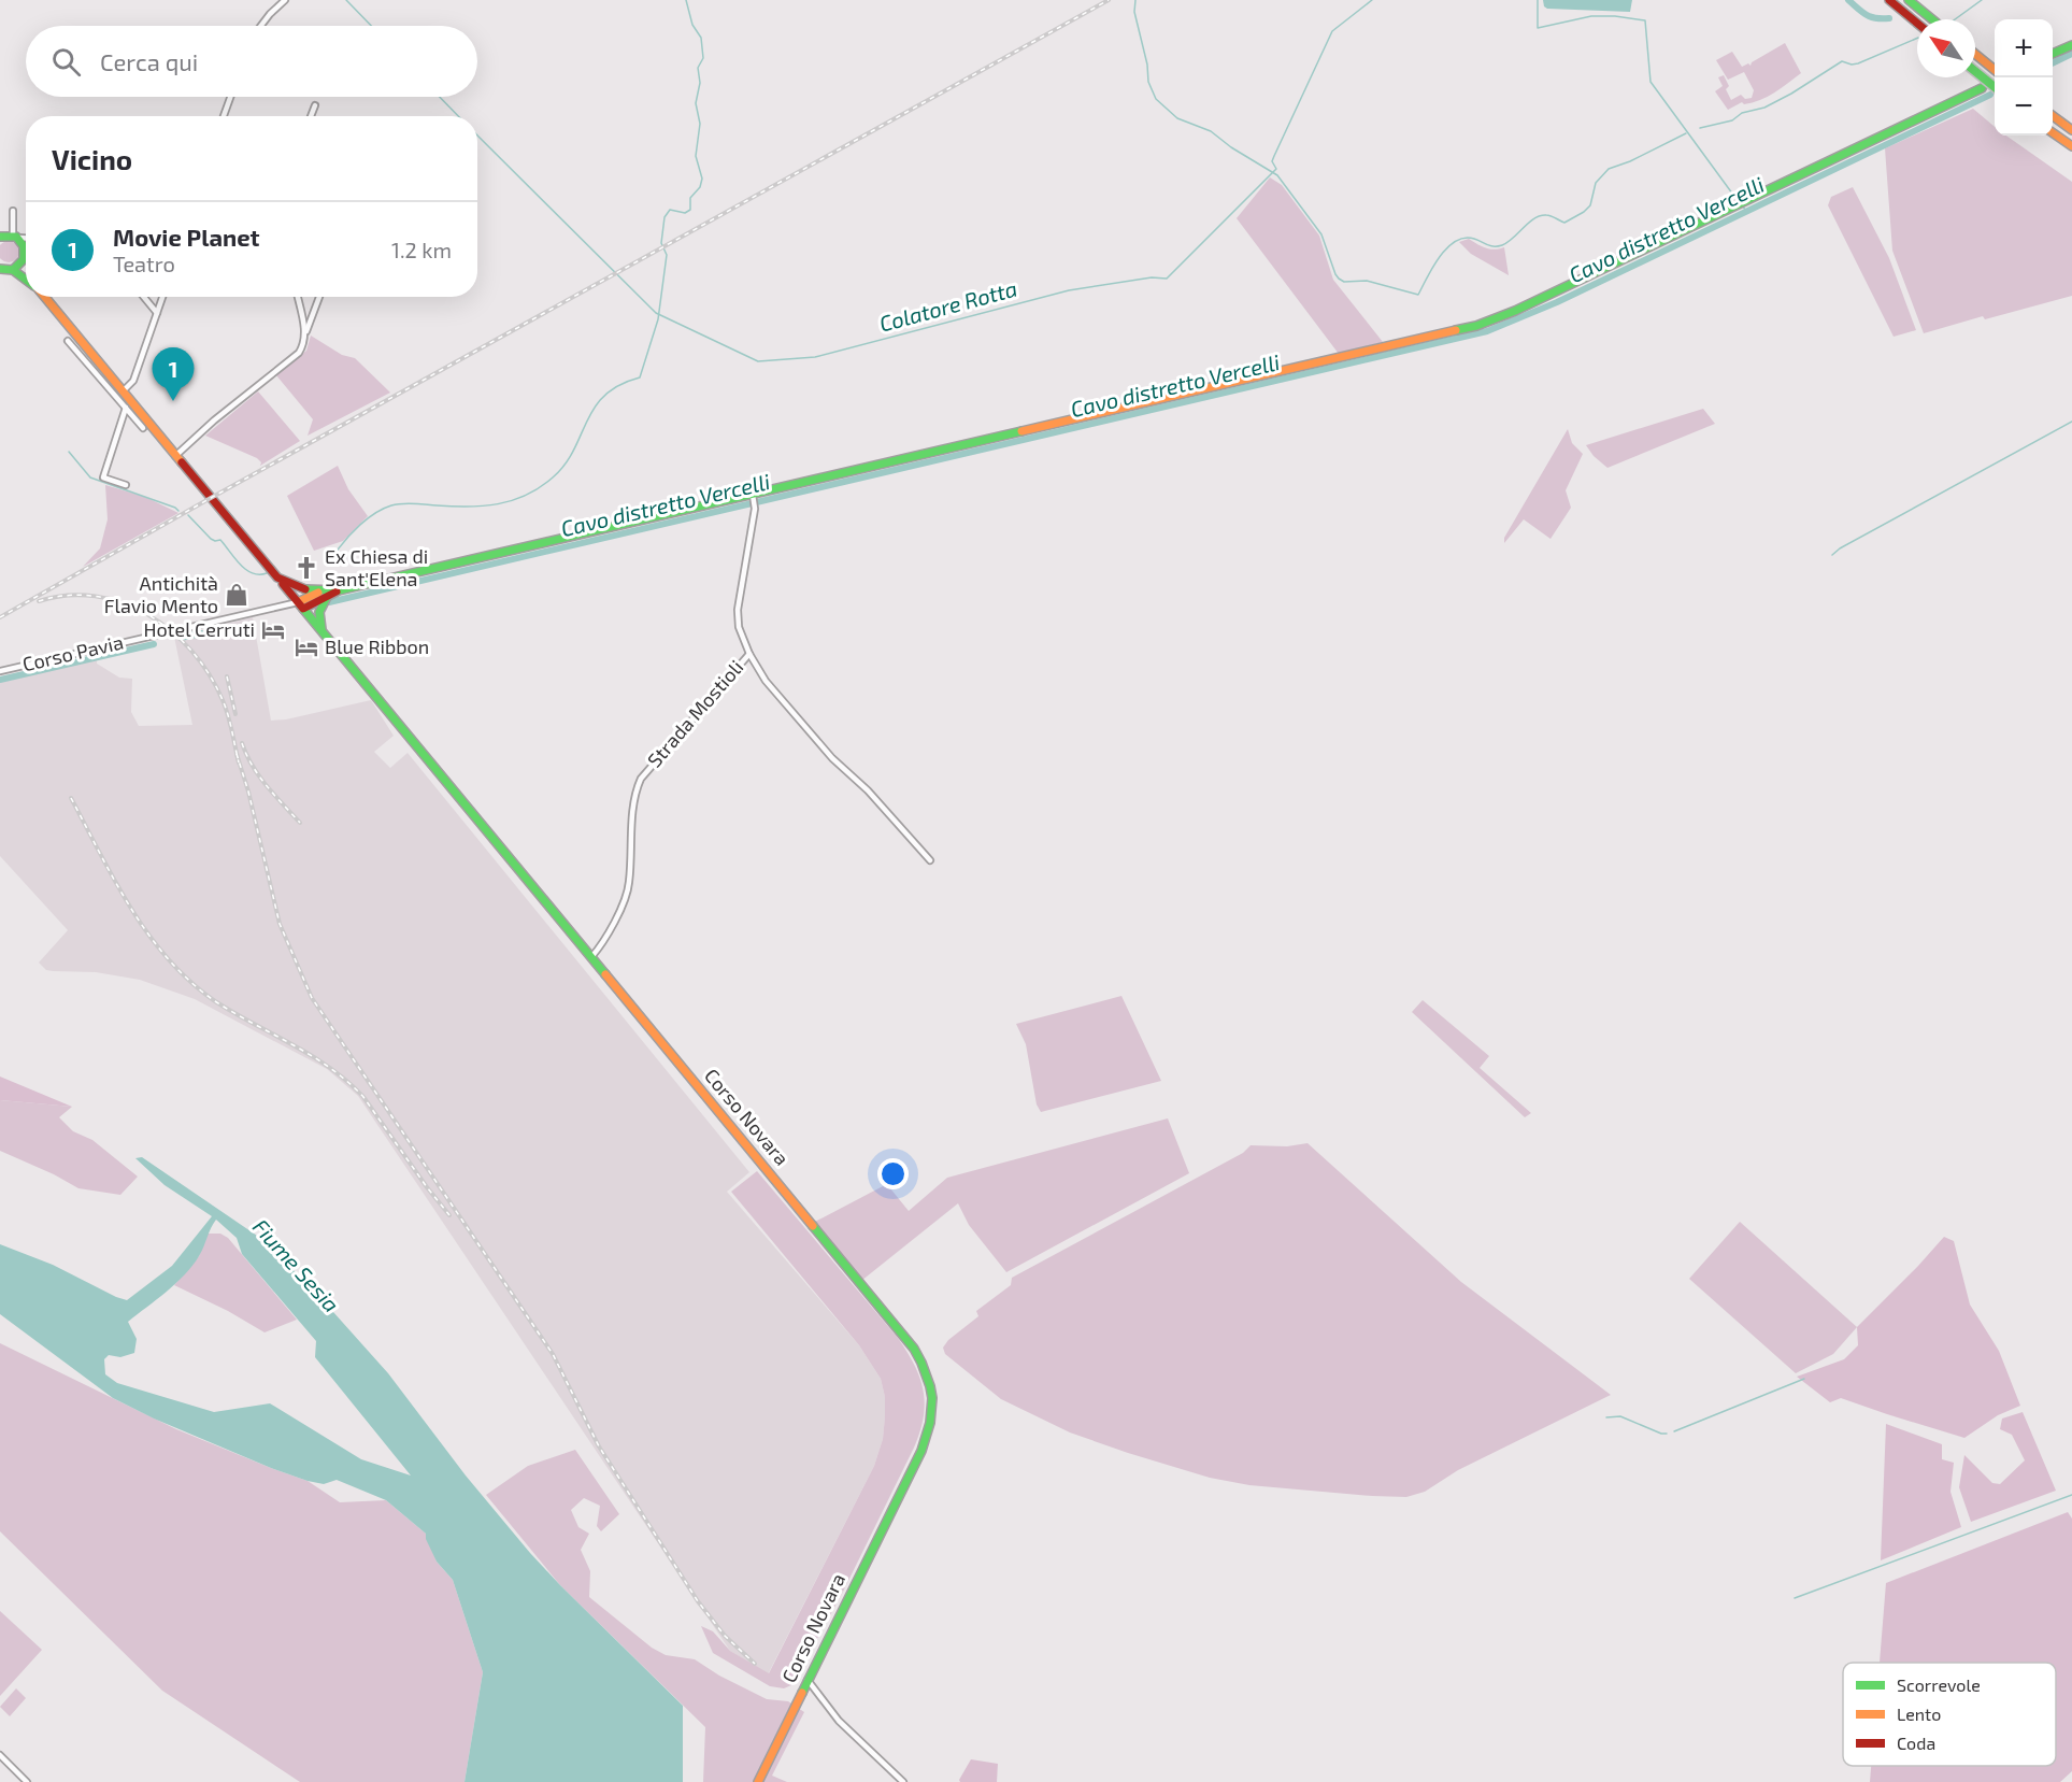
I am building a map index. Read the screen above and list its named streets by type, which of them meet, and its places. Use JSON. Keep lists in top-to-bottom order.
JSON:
{
  "streets": {
    "main road": ["Corso Novara"],
    "street": ["Corso Pavia", "Strada Mostioli"]
  },
  "crossings": [
    ["Corso Pavia", "Corso Novara"],
    ["Strada Mostioli", "Corso Novara"]
  ],
  "water": ["Cavo distretto Vercelli", "Colatore Rotta", "Fiume Sesia"],
  "places": {
    "church": ["Ex Chiesa di Sant'Elena"],
    "shop": ["Antichità Flavio Mento"],
    "hotel": ["Hotel Cerruti", "Blue Ribbon"]
  },
  "legend": ["Scorrevole", "Lento", "Coda"],
  "north": "top left",
  "page": {
    "map_buttons": ["+", "−"],
    "search": "Cerca qui",
    "heading": "Vicino",
    "list": [
      {
        "mark": "1",
        "name": "Movie Planet",
        "note": "Teatro",
        "value": "1.2 km"
      }
    ],
    "pins": "1"
  }
}
